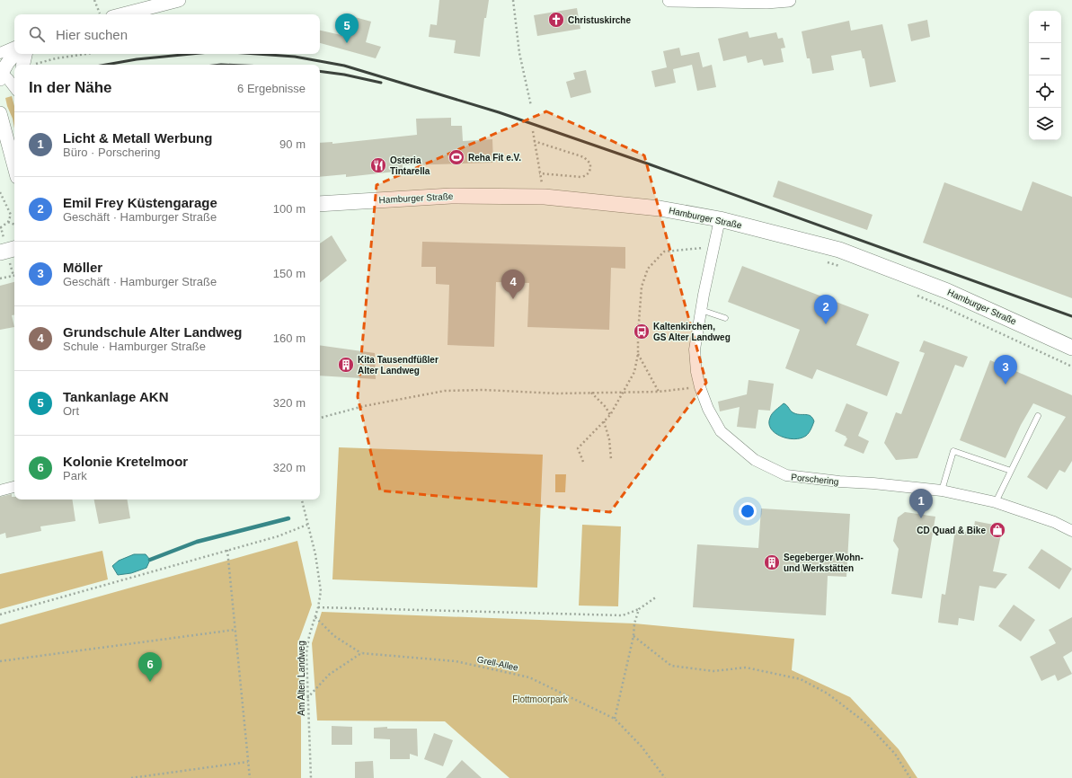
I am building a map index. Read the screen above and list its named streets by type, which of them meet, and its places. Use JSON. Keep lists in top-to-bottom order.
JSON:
{
  "streets": {
    "main road": ["Hamburger Straße"],
    "street": ["Porschering"],
    "path": ["Grell-Allee", "Am Alten Landweg"]
  },
  "crossings": [
    ["Hamburger Straße", "Porschering"]
  ],
  "parks": ["Flottmoorpark"],
  "places": {
    "church": ["Christuskirche"],
    "sports": ["Reha Fit e.V."],
    "restaurant": ["Osteria Tintarella"],
    "bus stop": ["Kaltenkirchen, GS Alter Landweg"],
    "building": ["Kita Tausendfüßler Alter Landweg", "Segeberger Wohn- und Werkstätten"],
    "shop": ["CD Quad & Bike"]
  },
  "page": {
    "map_buttons": ["+", "−"],
    "pins": [
      "5",
      "4",
      "2",
      "3",
      "1",
      "6"
    ],
    "search": "Hier suchen",
    "heading": ["In der Nähe", "6 Ergebnisse"],
    "list": [
      {
        "mark": "1",
        "name": "Licht & Metall Werbung",
        "note": "Büro · Porschering",
        "value": "90 m"
      },
      {
        "mark": "2",
        "name": "Emil Frey Küstengarage",
        "note": "Geschäft · Hamburger Straße",
        "value": "100 m"
      },
      {
        "mark": "3",
        "name": "Möller",
        "note": "Geschäft · Hamburger Straße",
        "value": "150 m"
      },
      {
        "mark": "4",
        "name": "Grundschule Alter Landweg",
        "note": "Schule · Hamburger Straße",
        "value": "160 m"
      },
      {
        "mark": "5",
        "name": "Tankanlage AKN",
        "note": "Ort",
        "value": "320 m"
      },
      {
        "mark": "6",
        "name": "Kolonie Kretelmoor",
        "note": "Park",
        "value": "320 m"
      }
    ]
  }
}
